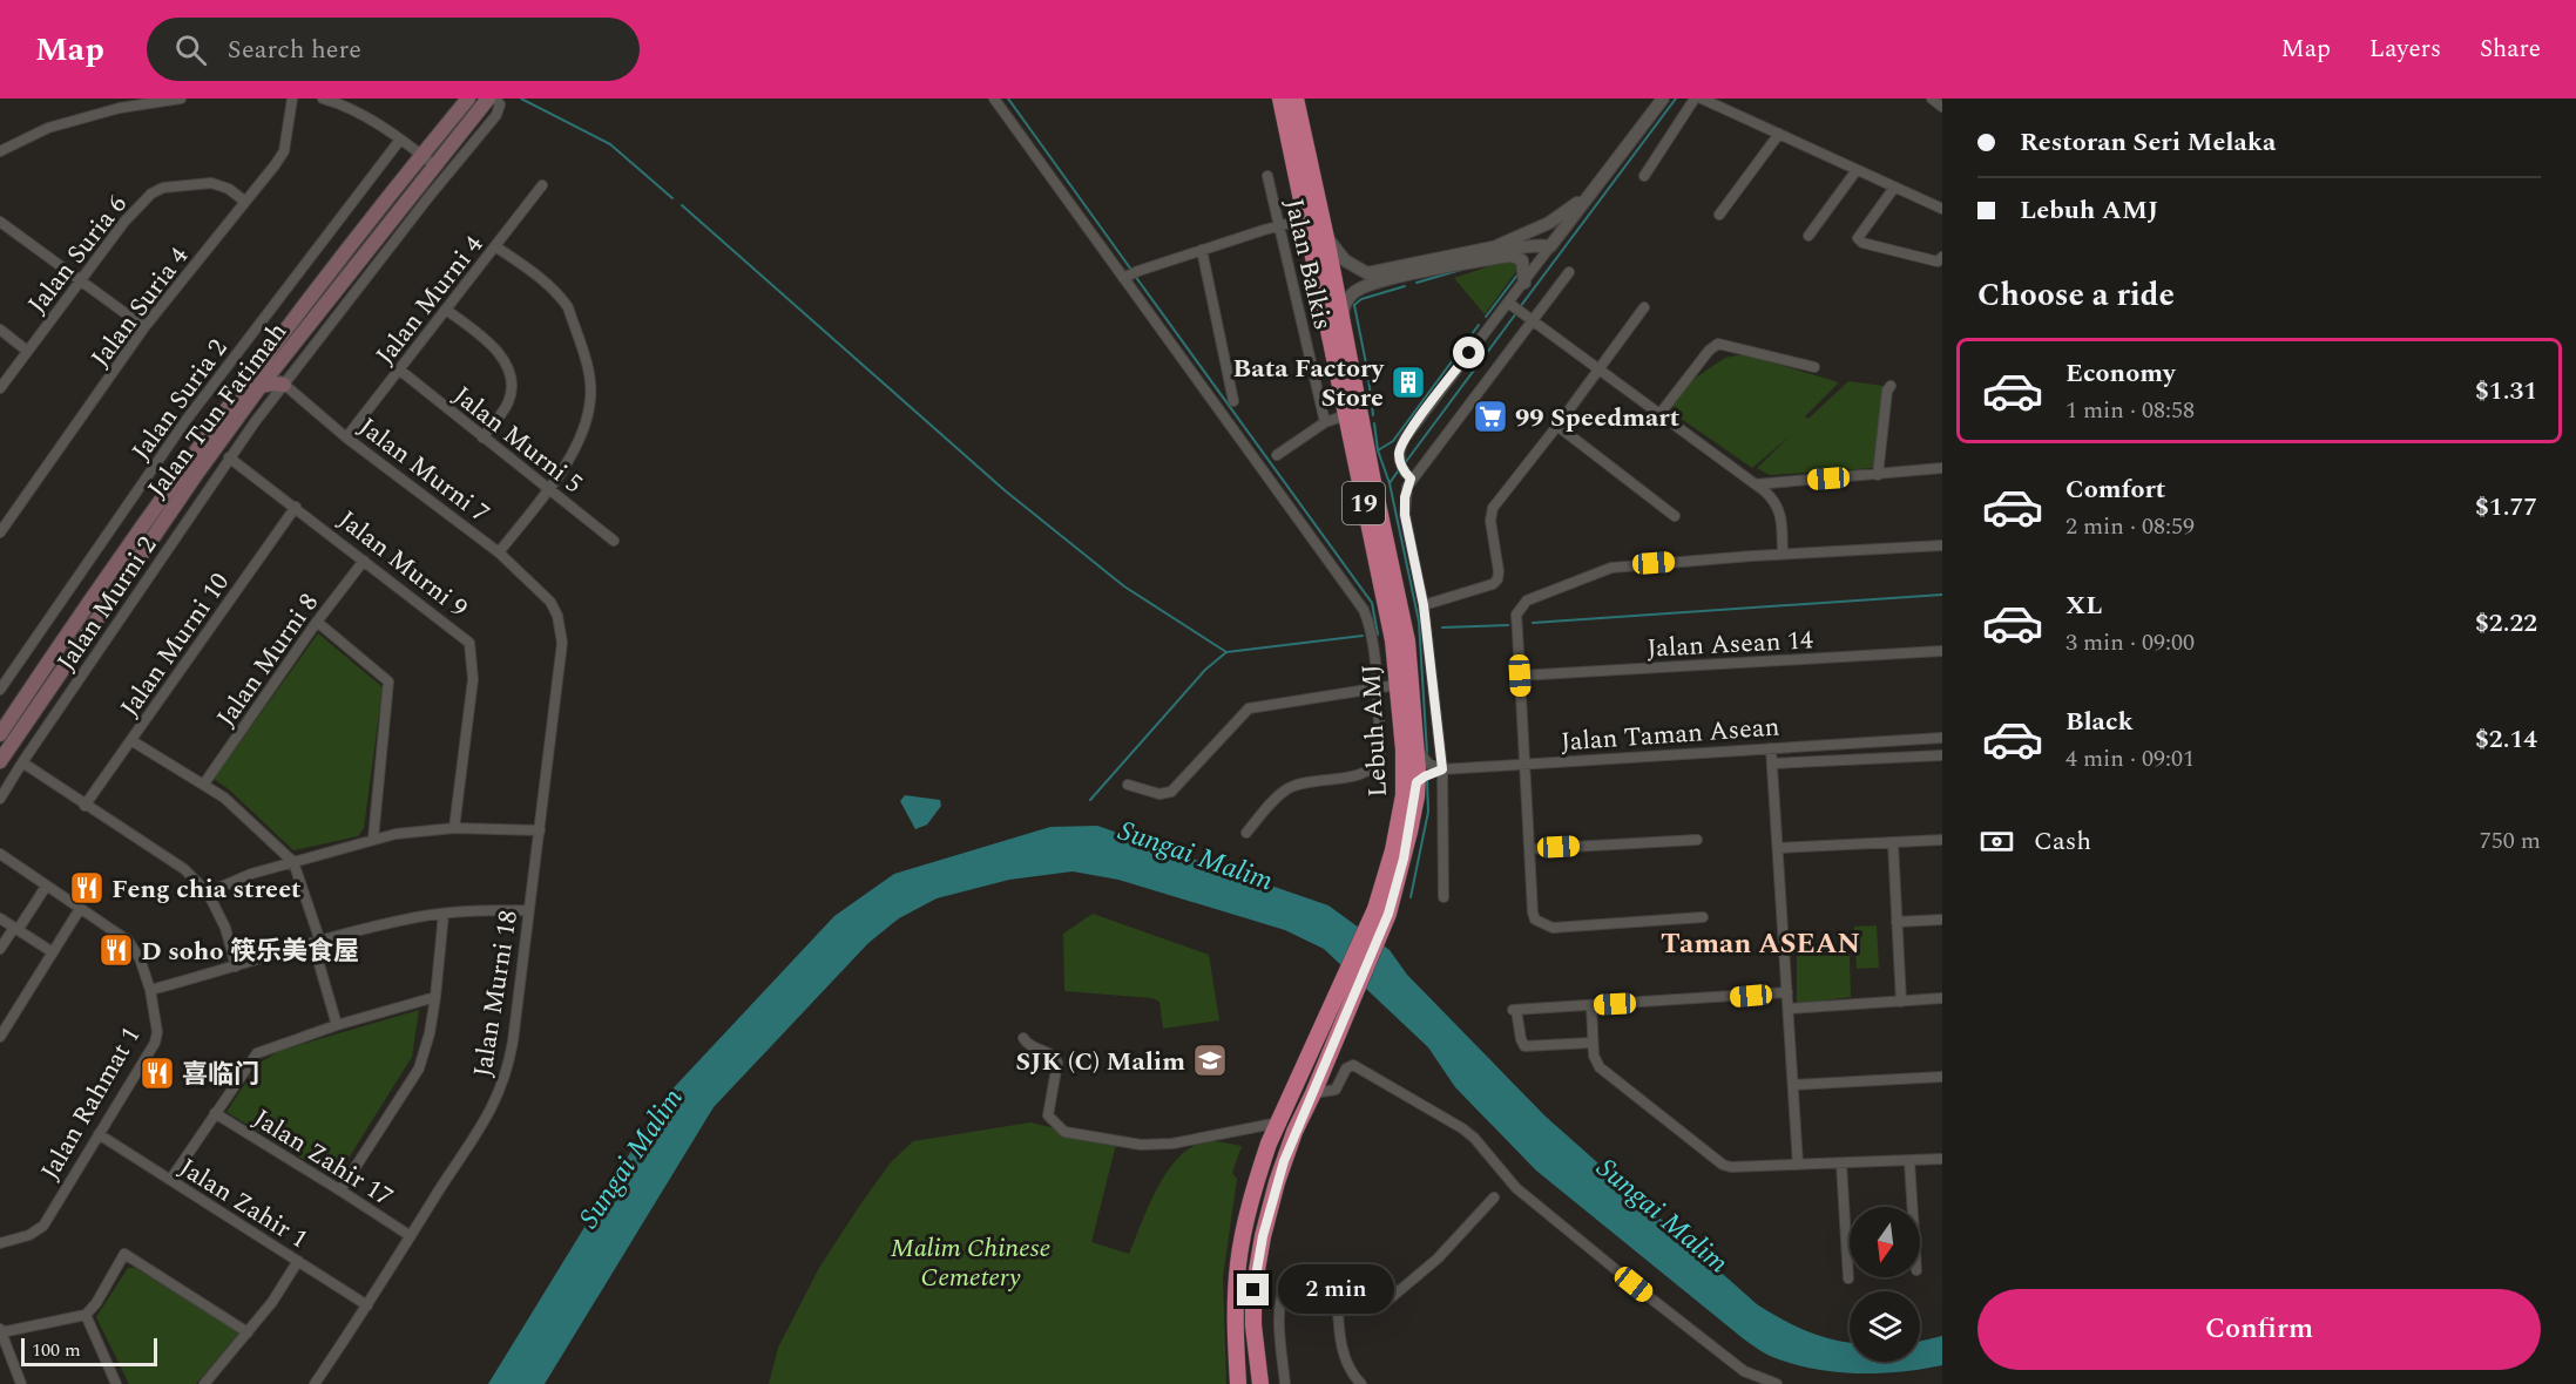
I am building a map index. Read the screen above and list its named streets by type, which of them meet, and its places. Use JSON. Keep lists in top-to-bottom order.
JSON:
{
  "streets": {
    "highway": ["19", "Lebuh AMJ"],
    "main road": ["Jalan Tun Fatimah"],
    "street": [
      "Jalan Suria 6",
      "Jalan Balkis",
      "Jalan Murni 4",
      "Jalan Suria 4",
      "Jalan Suria 2",
      "Jalan Murni 5",
      "Jalan Murni 7",
      "Jalan Murni 9",
      "Jalan Murni 2",
      "Jalan Asean 14",
      "Jalan Murni 10",
      "Jalan Murni 8",
      "Jalan Taman Asean",
      "Jalan Murni 18",
      "Jalan Rahmat 1",
      "Jalan Zahir 17",
      "Jalan Zahir 1"
    ]
  },
  "crossings": [
    ["Jalan Suria 6", "Jalan Suria 4"],
    ["Jalan Murni 4", "Jalan Murni 5"],
    ["Jalan Murni 4", "Jalan Murni 7"],
    ["Jalan Tun Fatimah", "Jalan Murni 7"],
    ["Jalan Murni 7", "Jalan Murni 2"],
    ["Jalan Murni 7", "Jalan Murni 18"],
    ["Jalan Murni 9", "Jalan Murni 2"],
    ["Jalan Murni 9", "Jalan Murni 10"],
    ["Jalan Murni 9", "Jalan Murni 8"],
    ["Jalan Murni 18", "Jalan Zahir 17"],
    ["Jalan Murni 18", "Jalan Zahir 1"],
    ["Jalan Rahmat 1", "Jalan Zahir 1"]
  ],
  "districts": ["Taman ASEAN"],
  "water": ["Sungai Malim"],
  "parks": ["Malim Chinese Cemetery"],
  "places": {
    "building": ["Bata Factory Store"],
    "supermarket": ["99 Speedmart"],
    "restaurant": ["Feng chia street", "D soho 筷乐美食屋", "喜临门"],
    "school or university": ["SJK (C) Malim"]
  },
  "scale_bar": "100 m",
  "north": "bottom",
  "page": {
    "header": "Map",
    "search": "Search here",
    "nav": ["Map", "Layers", "Share"],
    "banner": ["Restoran Seri Melaka", "Lebuh AMJ"],
    "heading": "Choose a ride",
    "list": [
      {
        "name": "Economy",
        "note": "1 min · 08:58",
        "value": "$1.31"
      },
      {
        "name": "Comfort",
        "note": "2 min · 08:59",
        "value": "$1.77"
      },
      {
        "name": "XL",
        "note": "3 min · 09:00",
        "value": "$2.22"
      },
      {
        "name": "Black",
        "note": "4 min · 09:01",
        "value": "$2.14"
      }
    ],
    "pay": ["Cash", "750 m"],
    "bubble": "2 min",
    "buttons": "Confirm",
    "scale": "100 m"
  }
}
